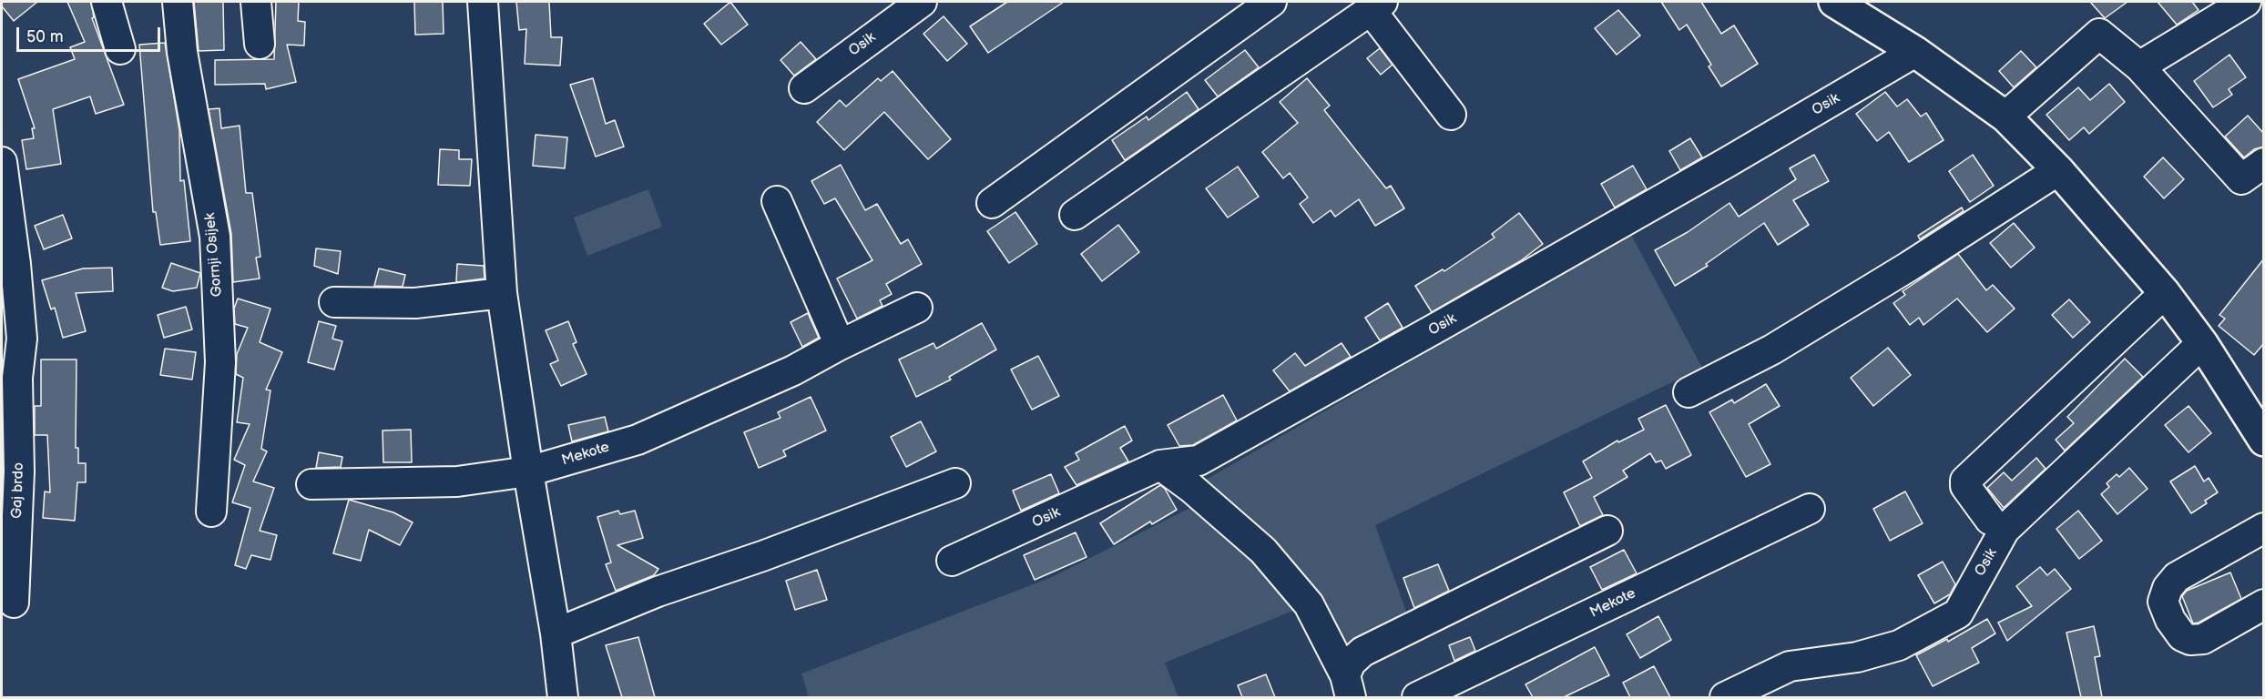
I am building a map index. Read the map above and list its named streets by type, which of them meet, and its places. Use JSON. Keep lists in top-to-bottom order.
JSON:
{
  "streets": {
    "street": [
      "Osik",
      "Gornji Osijek",
      "Mekote",
      "Gaj brdo"
    ]
  },
  "scale_bar": "50 m"
}
